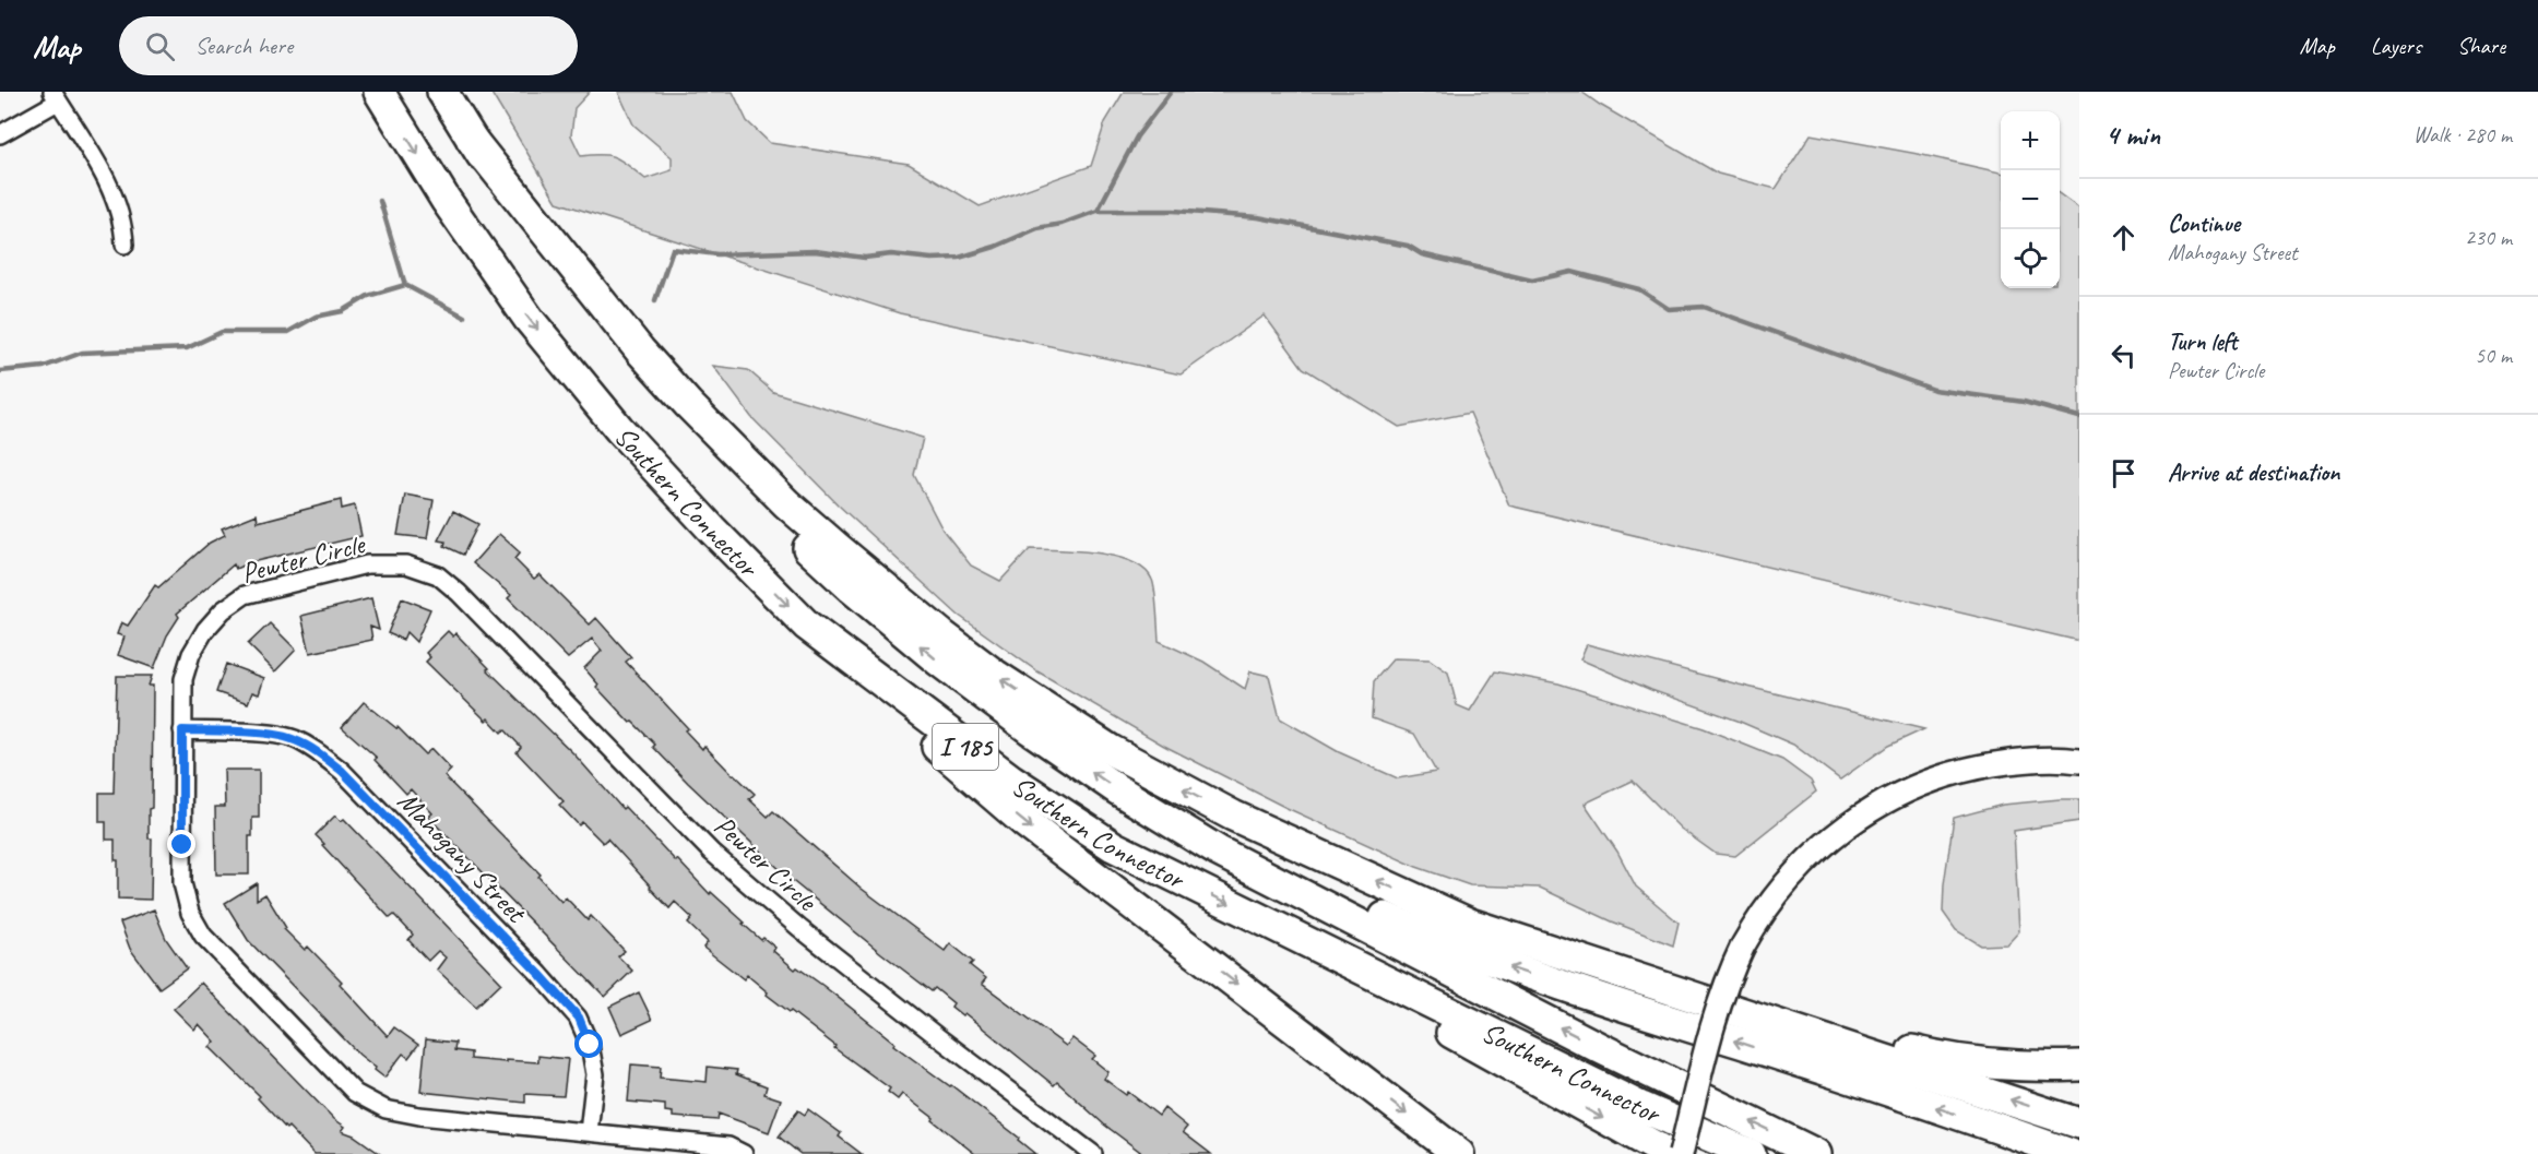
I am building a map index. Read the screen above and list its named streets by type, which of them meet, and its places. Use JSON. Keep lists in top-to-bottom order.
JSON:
{
  "streets": {
    "highway": ["Southern Connector", "I 185"],
    "street": ["Pewter Circle", "Mahogany Street"]
  },
  "crossings": [
    ["Pewter Circle", "Mahogany Street"]
  ],
  "page": {
    "header": "Map",
    "search": "Search here",
    "nav": ["Map", "Layers", "Share"],
    "heading": ["4 min", "Walk · 280 m"],
    "map_buttons": ["+", "−"],
    "list": [
      ["Continue", "Mahogany Street", "230 m"],
      ["Turn left", "Pewter Circle", "50 m"],
      "Arrive at destination"
    ]
  }
}
